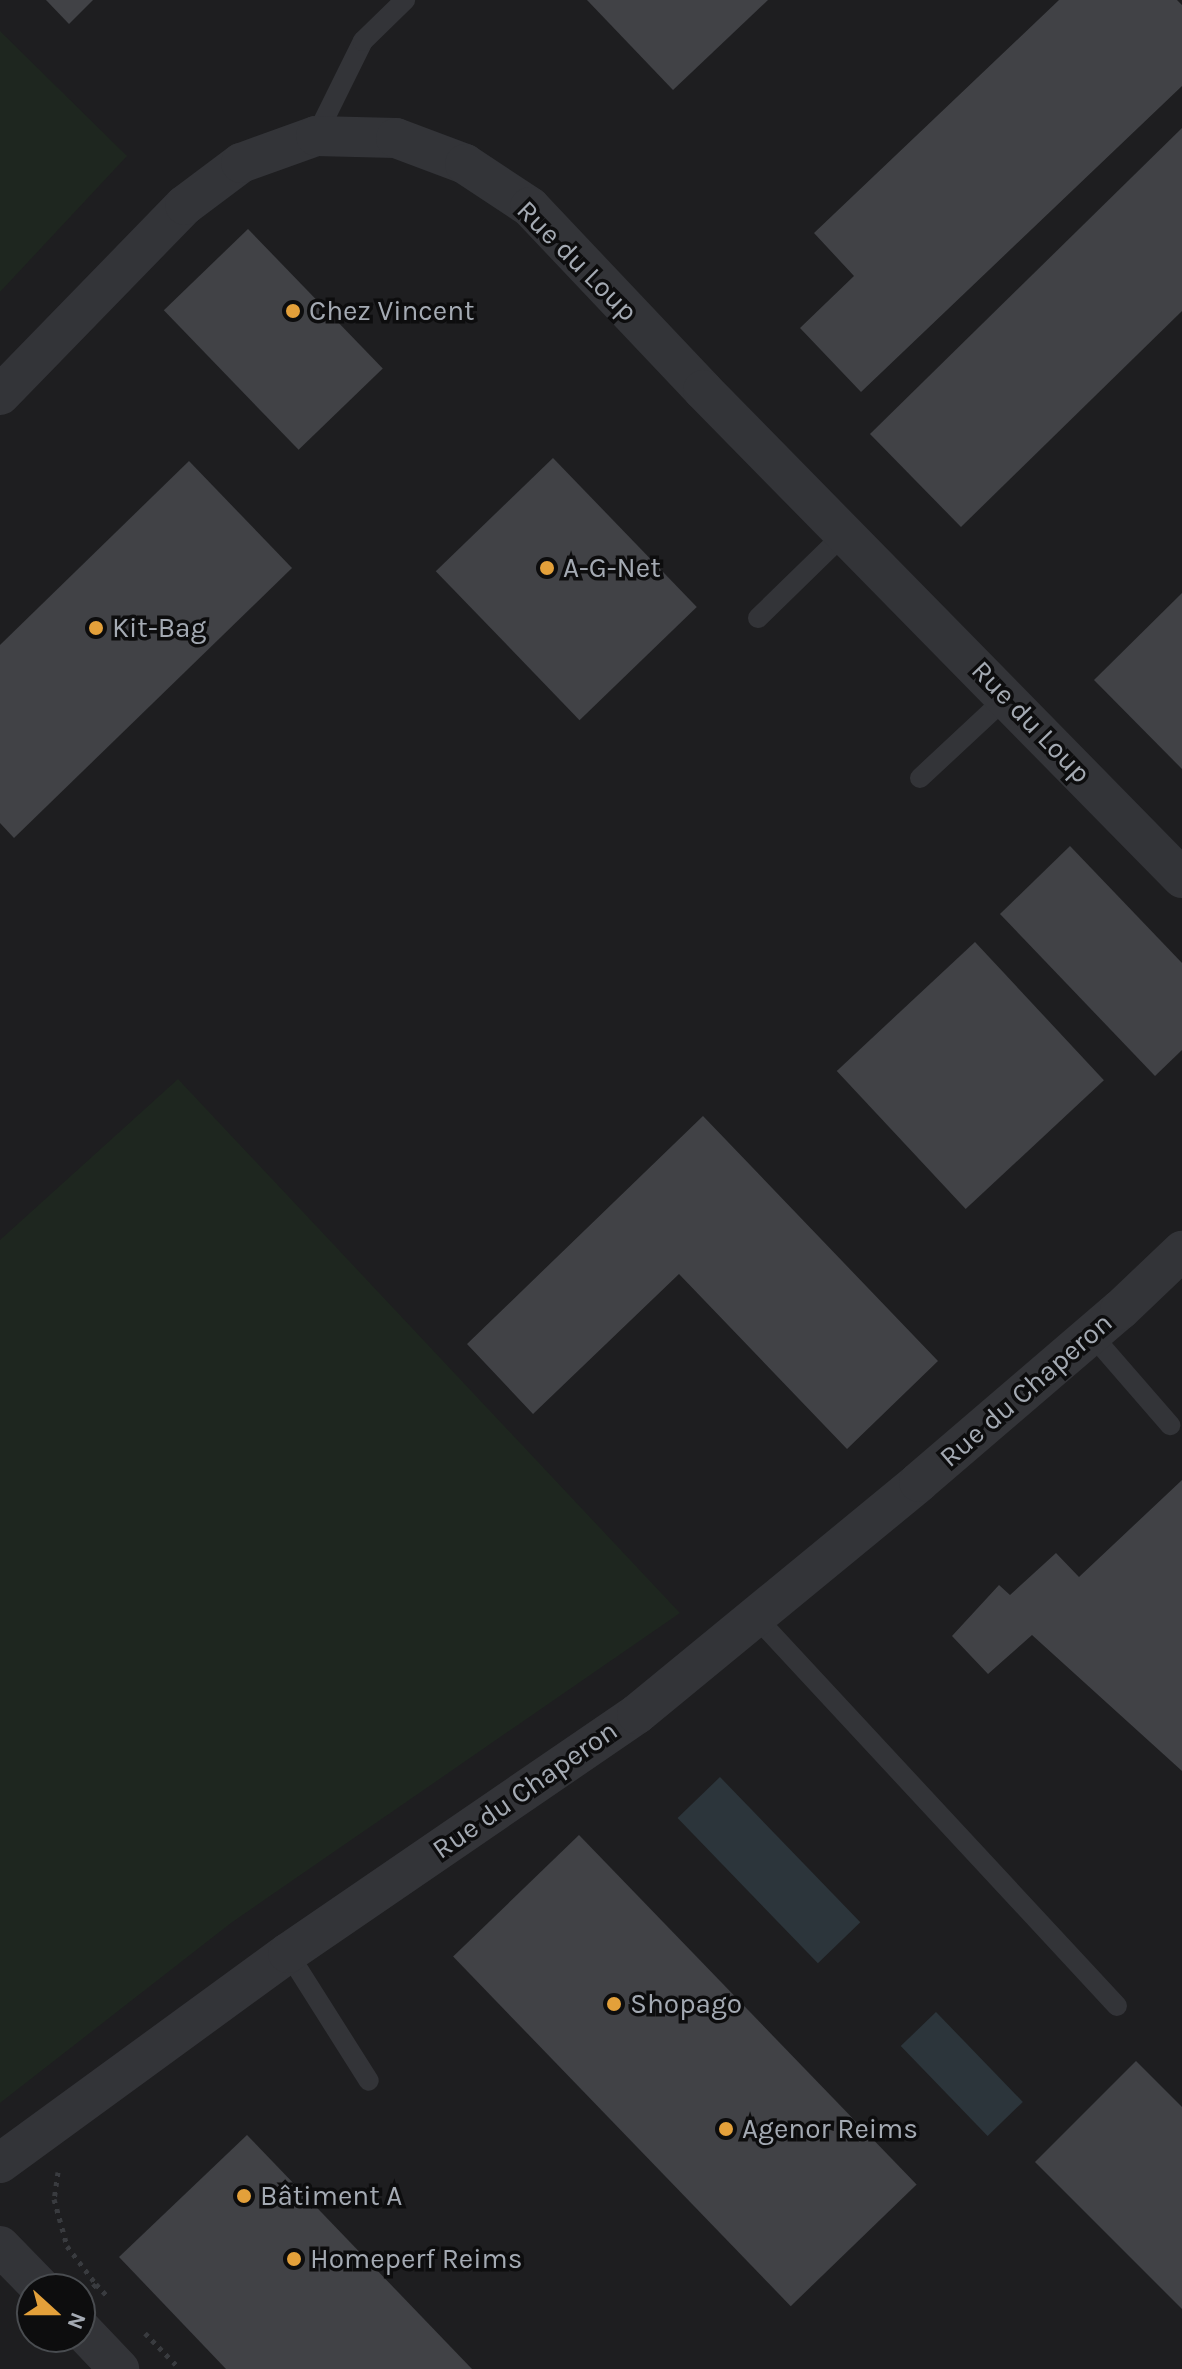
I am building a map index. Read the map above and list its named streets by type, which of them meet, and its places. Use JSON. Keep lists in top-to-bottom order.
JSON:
{
  "streets": {
    "street": ["Rue du Loup", "Rue du Chaperon"]
  },
  "places": [
    "Chez Vincent",
    "A-G-Net",
    "Kit-Bag",
    "Shopago",
    "Agenor Reims",
    "Bâtiment A",
    "Homeperf Reims"
  ],
  "north": "right"
}
